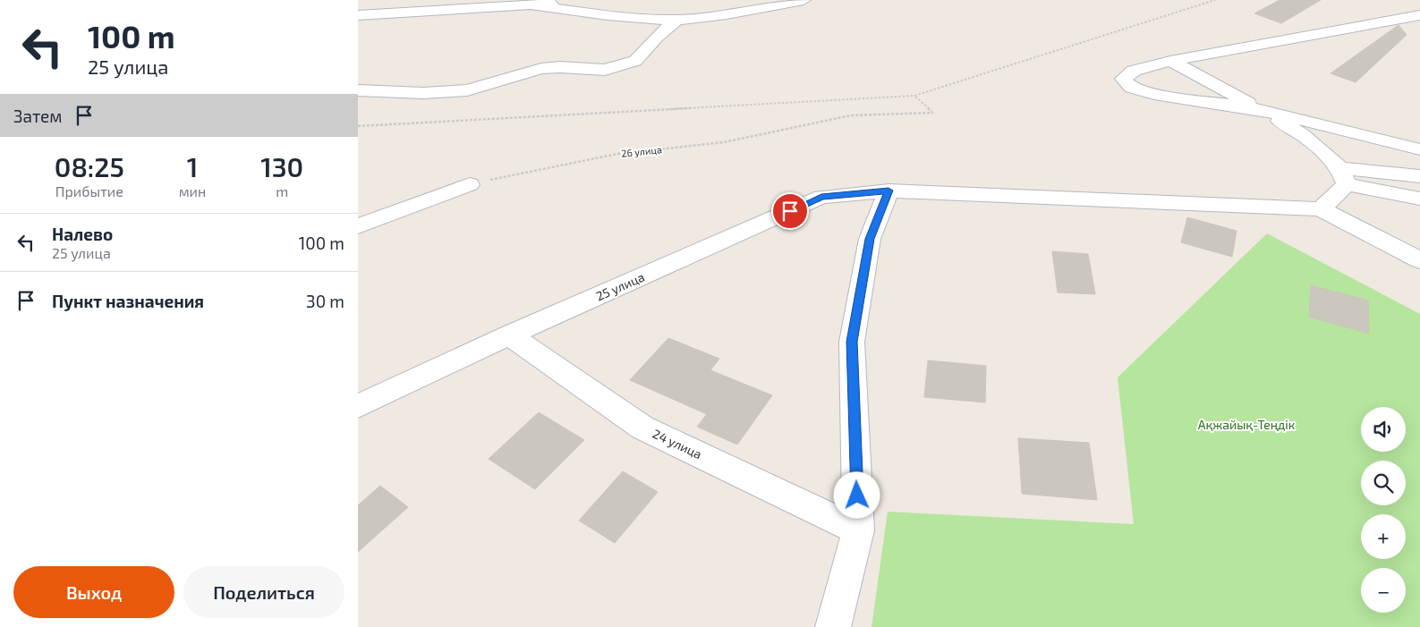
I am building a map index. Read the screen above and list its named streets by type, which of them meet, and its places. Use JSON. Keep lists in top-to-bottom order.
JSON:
{
  "streets": {
    "street": ["25 улица", "24 улица"],
    "path": ["26 улица"]
  },
  "crossings": [
    ["25 улица", "24 улица"]
  ],
  "parks": ["Ақжайық-Теңдік"],
  "page": {
    "turn": ["100 m", "25 улица"],
    "then": "Затем",
    "eta": [
      "08:25",
      "Прибытие",
      "1",
      "мин",
      "130",
      "m"
    ],
    "list": [
      {
        "name": "Налево",
        "note": "25 улица",
        "value": "100 m"
      },
      {
        "name": "Пункт назначения",
        "value": "30 m"
      }
    ],
    "map_buttons": ["+", "−"],
    "buttons": ["Выход", "Поделиться"]
  }
}
